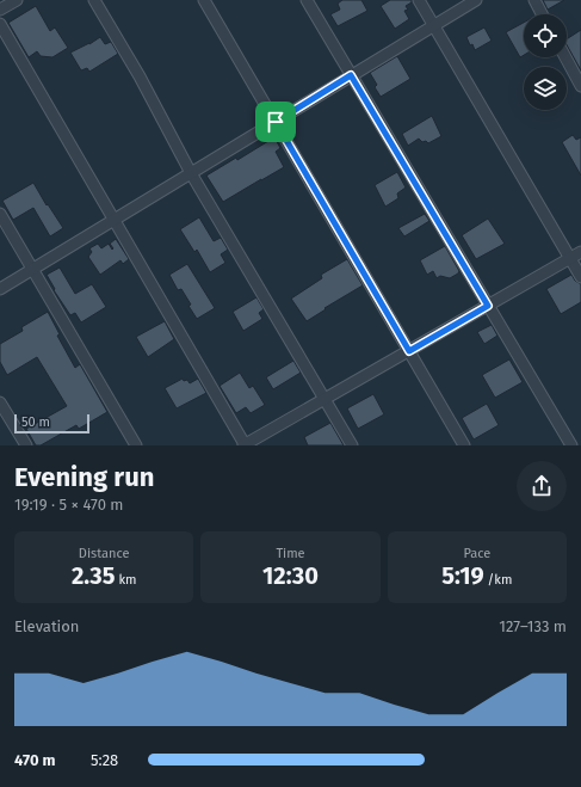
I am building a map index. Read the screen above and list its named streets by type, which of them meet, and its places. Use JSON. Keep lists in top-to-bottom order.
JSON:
{
  "scale_bar": "50 m",
  "page": {
    "scale": "50 m",
    "heading": ["Evening run", "19:19 · 5 × 470 m"],
    "stats": [
      ["Distance", "2.35 km"],
      ["Time", "12:30"],
      ["Pace", "5:19 /km"]
    ],
    "chart": ["Elevation", "127–133 m"],
    "list": [
      {
        "name": "470 m",
        "note": "5:28"
      }
    ]
  }
}
